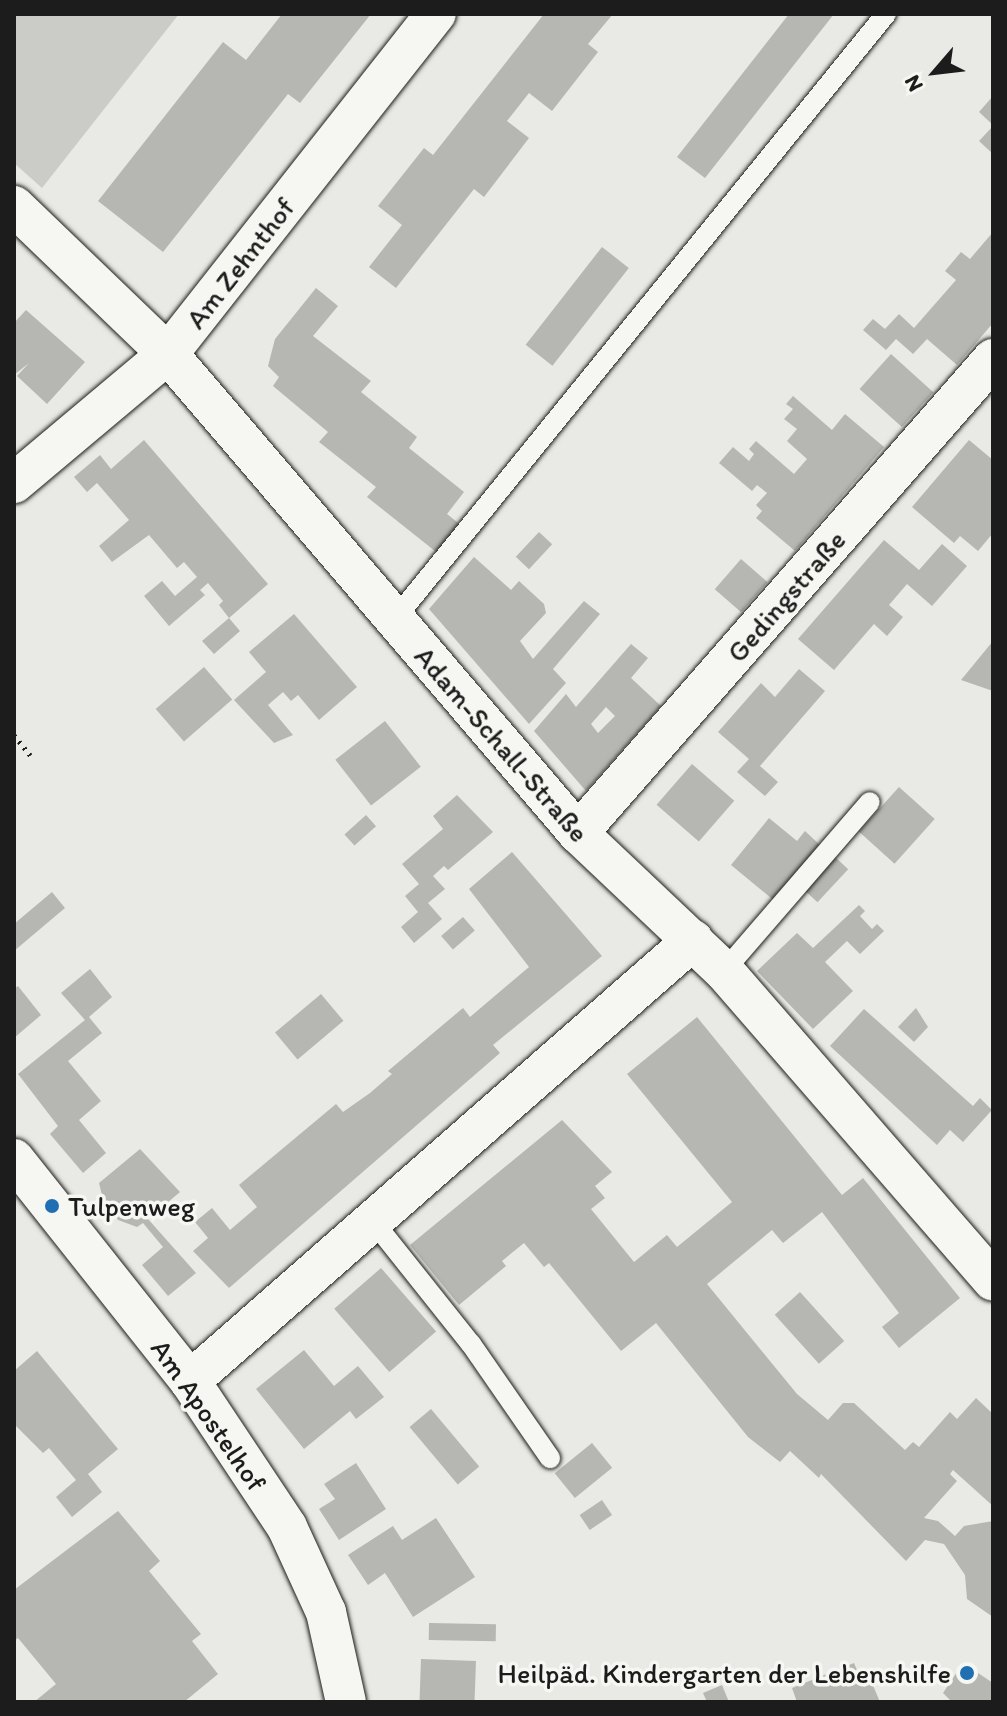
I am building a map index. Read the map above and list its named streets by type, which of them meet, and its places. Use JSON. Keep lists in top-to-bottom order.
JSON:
{
  "streets": {
    "street": [
      "Am Zehnthof",
      "Gedingstraße",
      "Adam-Schall-Straße",
      "Am Apostelhof"
    ]
  },
  "crossings": [
    ["Am Zehnthof", "Adam-Schall-Straße"],
    ["Gedingstraße", "Adam-Schall-Straße"]
  ],
  "places": ["Tulpenweg", "Heilpäd. Kindergarten der Lebenshilfe"],
  "north": "bottom left"
}
